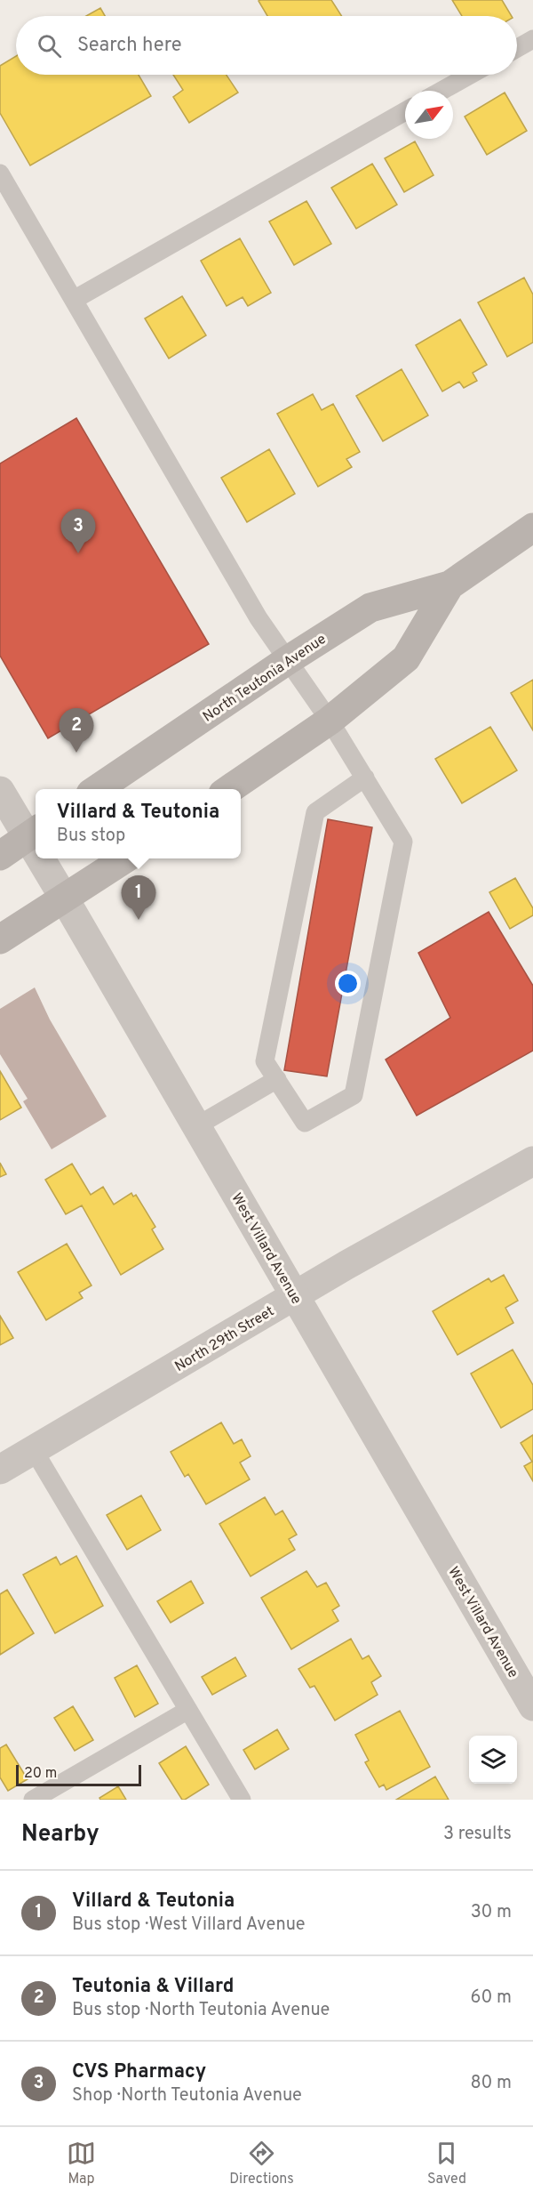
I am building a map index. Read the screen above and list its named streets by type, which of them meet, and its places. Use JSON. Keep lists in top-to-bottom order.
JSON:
{
  "streets": {
    "main road": ["North Teutonia Avenue"],
    "street": ["West Villard Avenue", "North 29th Street"]
  },
  "crossings": [
    ["West Villard Avenue", "North 29th Street"]
  ],
  "scale_bar": "20 m",
  "north": "top right",
  "page": {
    "search": "Search here",
    "pins": ["3", "2", "1"],
    "popup": ["Villard & Teutonia", "Bus stop"],
    "scale": "20 m",
    "heading": ["Nearby", "3 results"],
    "list": [
      {
        "mark": "1",
        "name": "Villard & Teutonia",
        "note": "Bus stop · West Villard Avenue",
        "value": "30 m"
      },
      {
        "mark": "2",
        "name": "Teutonia & Villard",
        "note": "Bus stop · North Teutonia Avenue",
        "value": "60 m"
      },
      {
        "mark": "3",
        "name": "CVS Pharmacy",
        "note": "Shop · North Teutonia Avenue",
        "value": "80 m"
      }
    ],
    "nav": ["Map", "Directions", "Saved"]
  }
}
